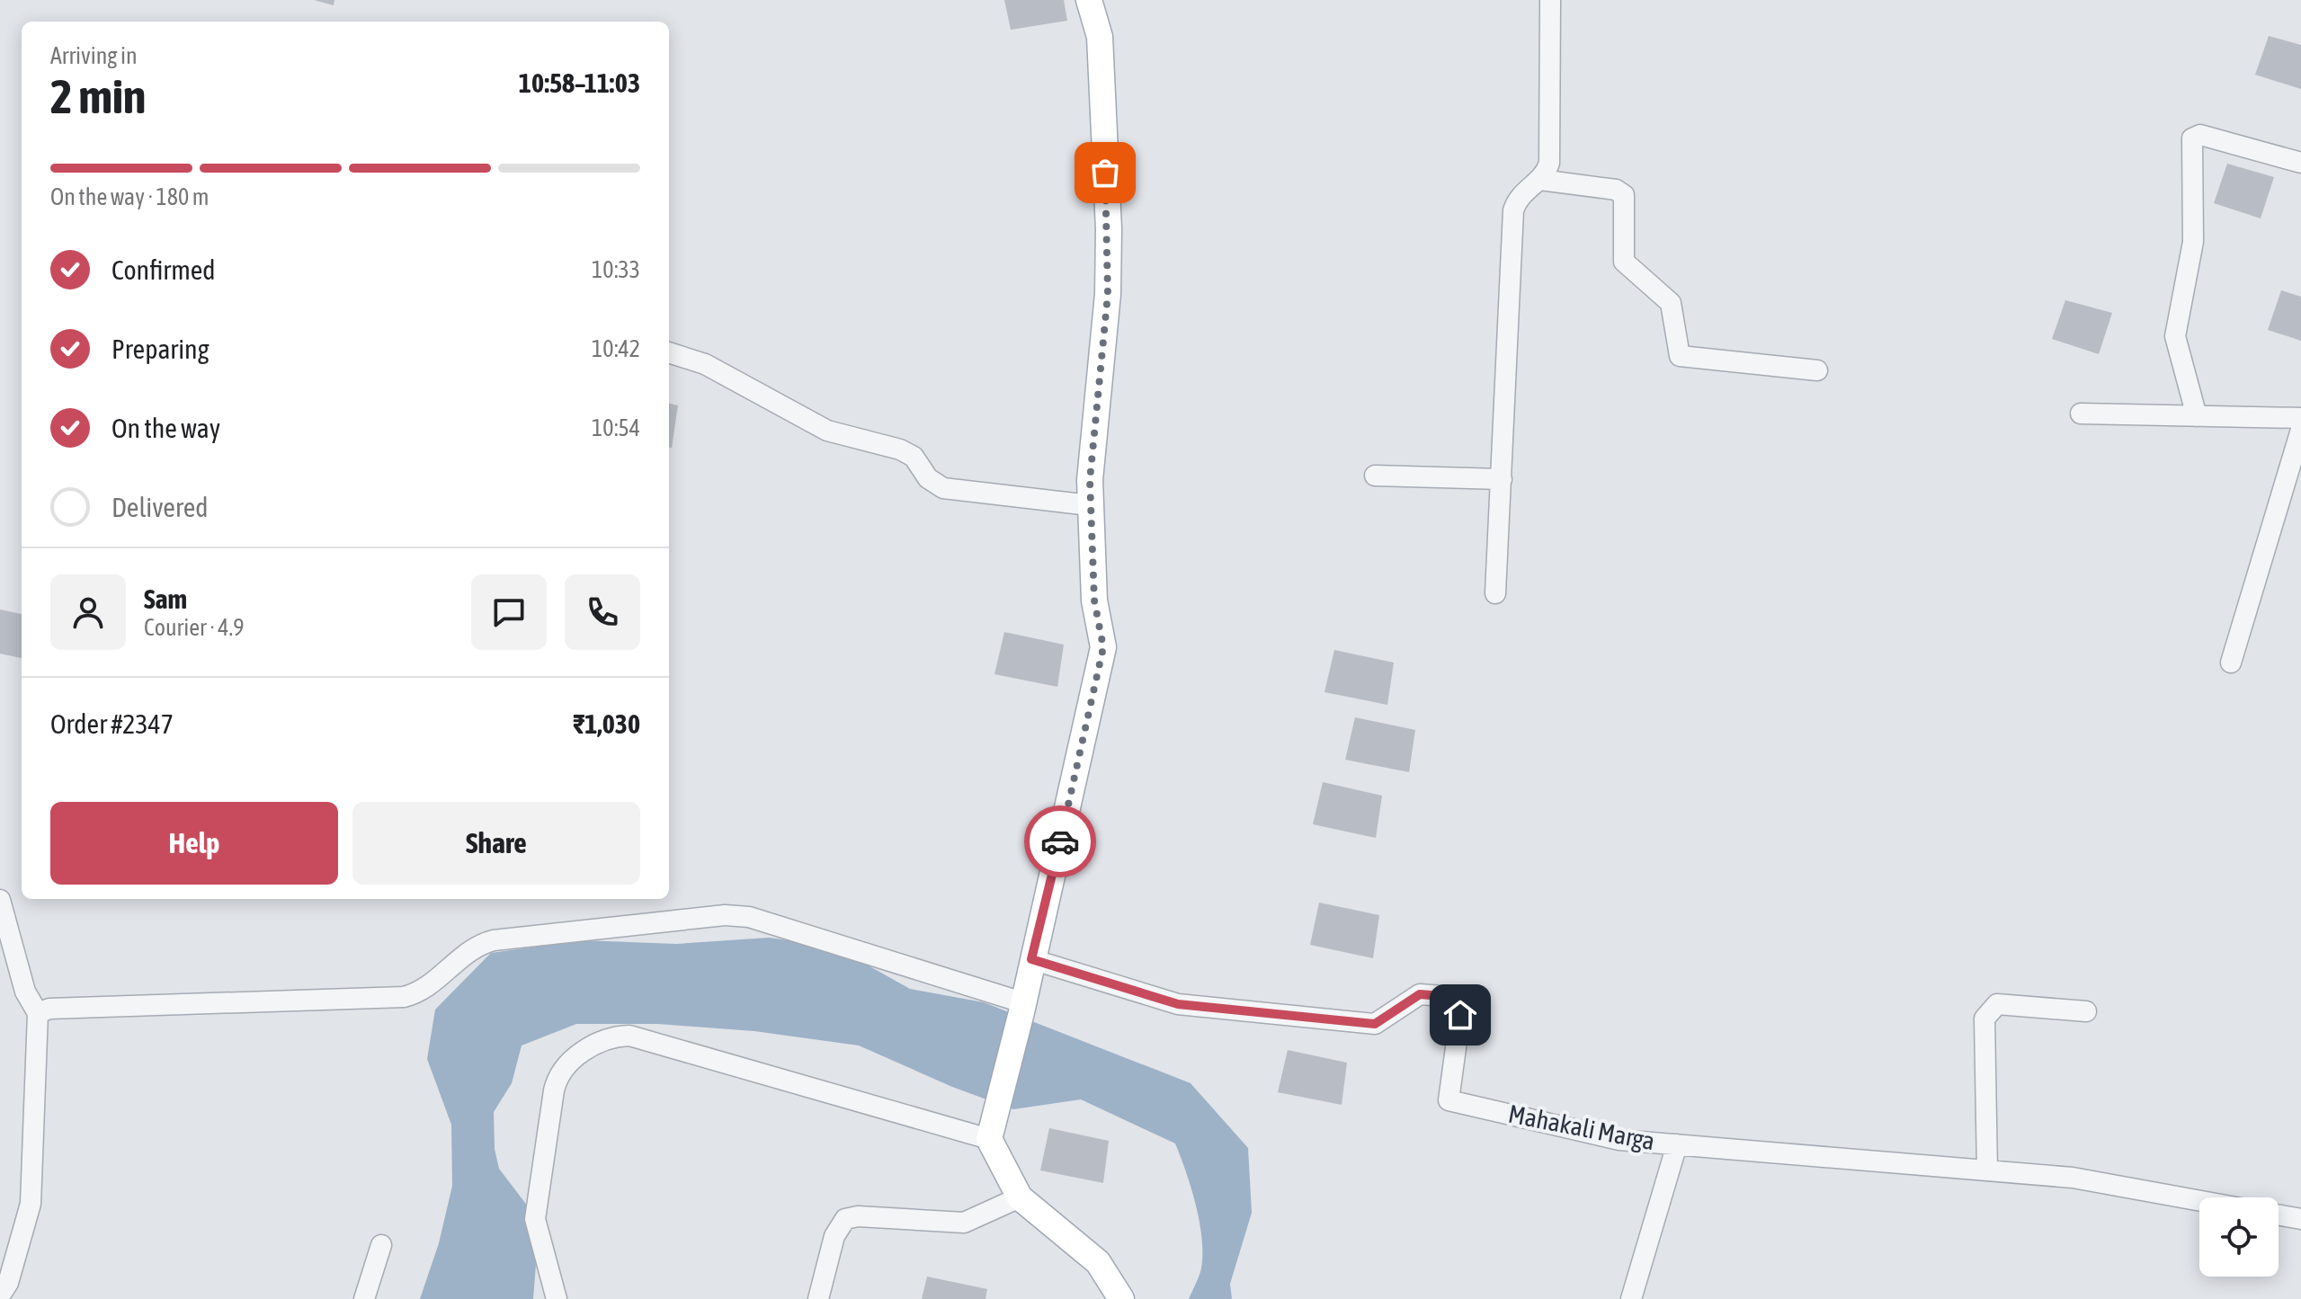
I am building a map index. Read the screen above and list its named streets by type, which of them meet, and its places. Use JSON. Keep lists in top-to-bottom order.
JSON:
{
  "streets": {
    "street": ["Mahakali Marga"]
  },
  "page": {
    "heading": ["2 min", "Arriving in", "10:58–11:03"],
    "panel": [
      "Sam",
      "Courier · 4.9",
      "Order #2347",
      "₹1,030"
    ],
    "bar": "On the way · 180 m",
    "list": [
      ["Confirmed", "10:33"],
      ["Preparing", "10:42"],
      ["On the way", "10:54"],
      "Delivered"
    ],
    "buttons": ["Help", "Share"]
  }
}
